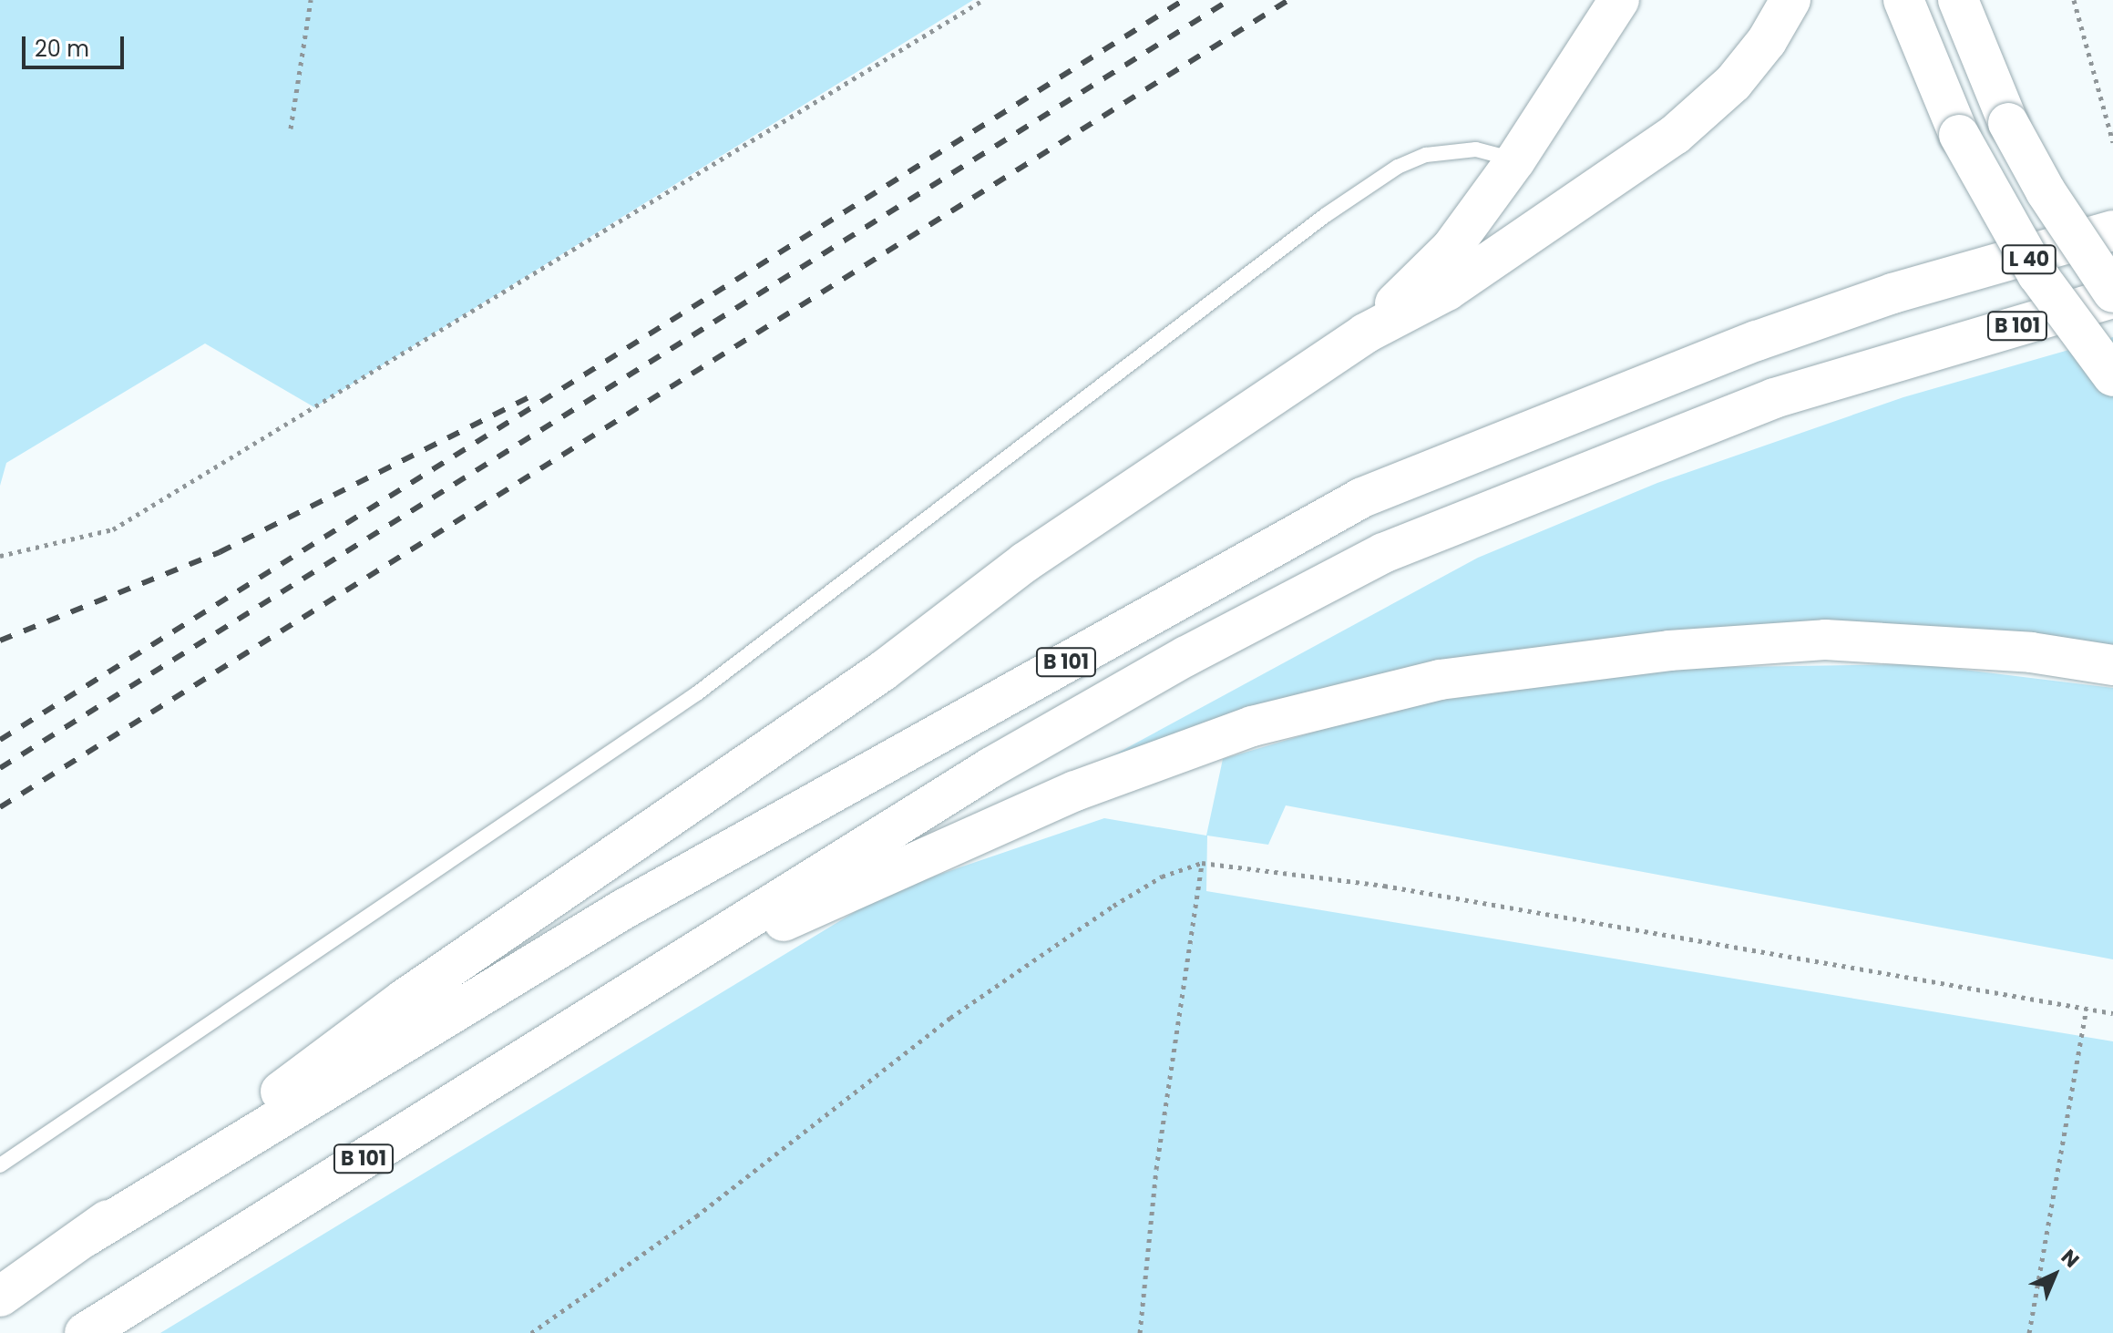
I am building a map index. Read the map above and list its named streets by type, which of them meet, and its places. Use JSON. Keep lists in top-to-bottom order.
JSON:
{
  "streets": {
    "main road": ["L 40", "B 101"]
  },
  "scale_bar": "20 m",
  "north": "top right"
}
